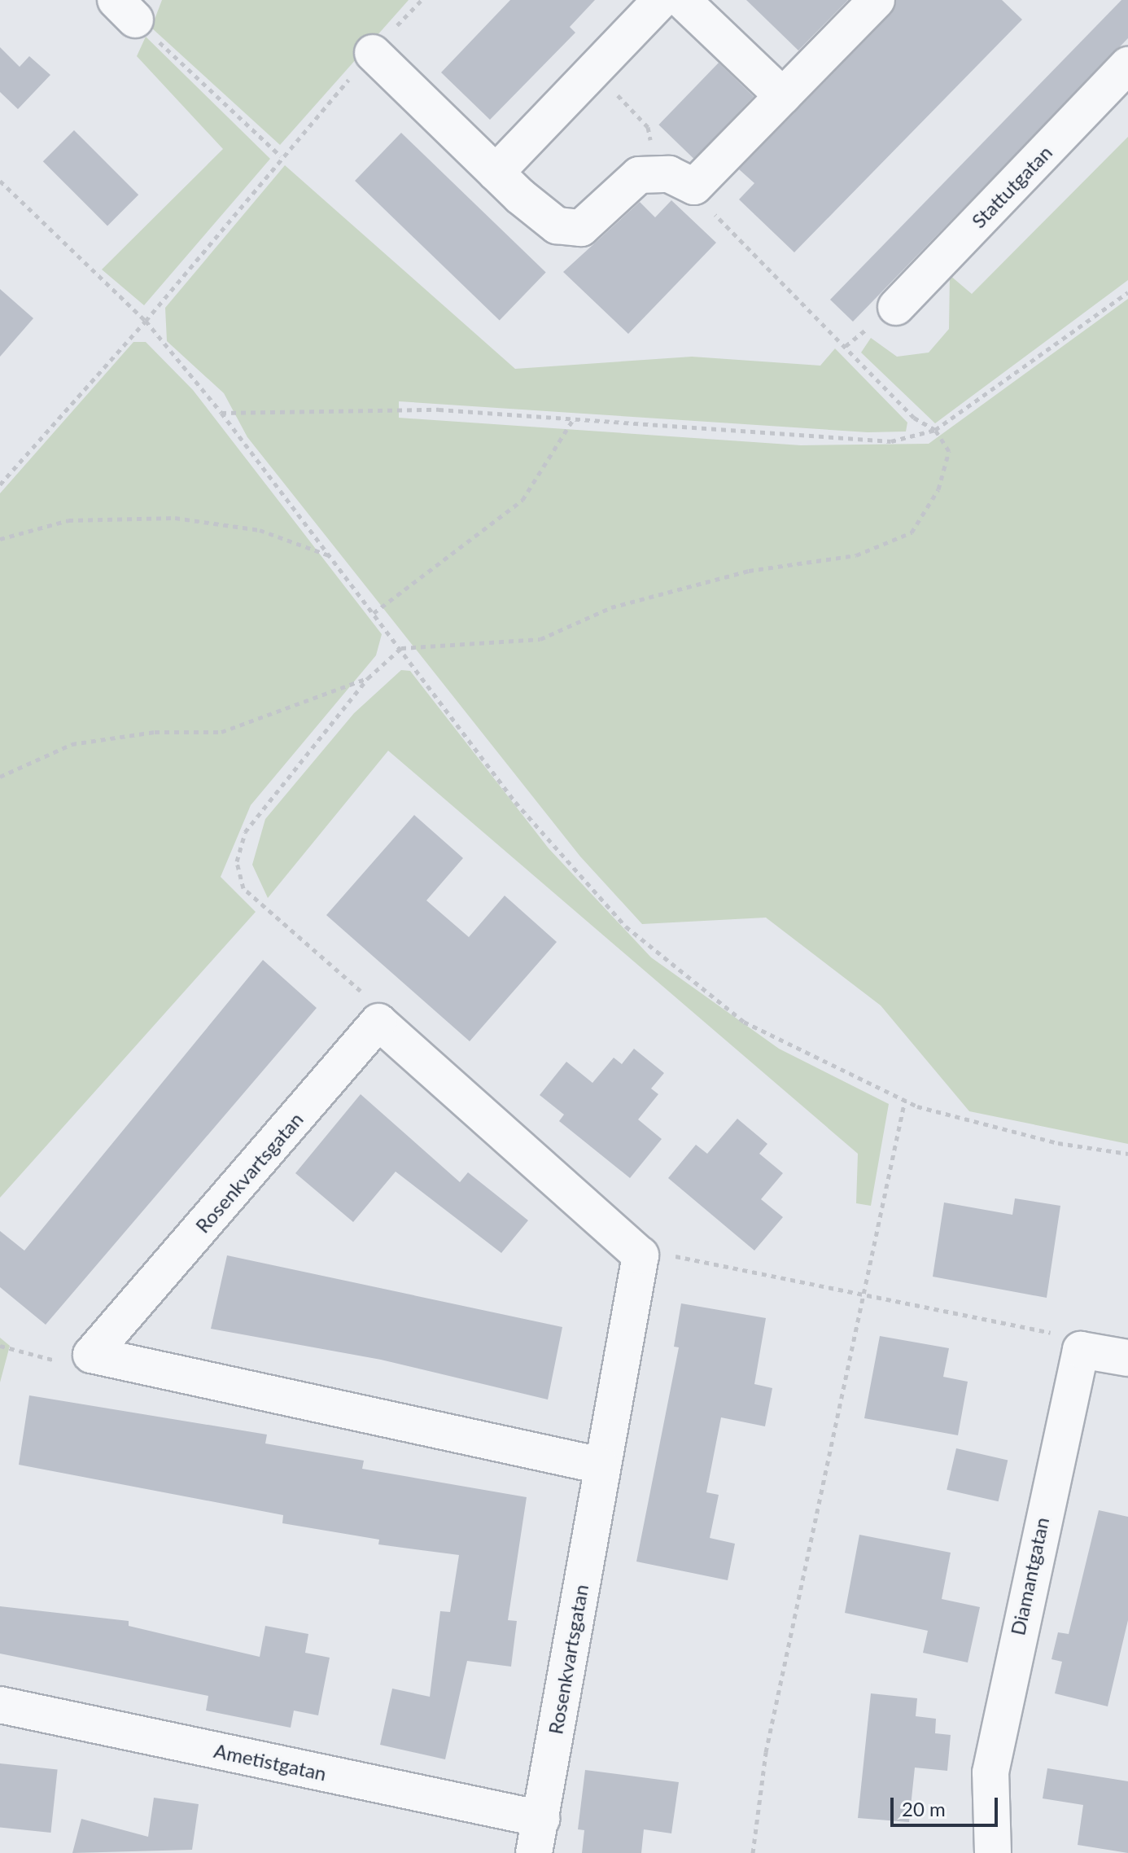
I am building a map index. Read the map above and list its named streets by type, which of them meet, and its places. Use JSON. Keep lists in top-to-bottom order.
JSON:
{
  "streets": {
    "street": [
      "Stattutgatan",
      "Rosenkvartsgatan",
      "Diamantgatan",
      "Ametistgatan"
    ]
  },
  "crossings": [
    ["Rosenkvartsgatan", "Ametistgatan"]
  ],
  "scale_bar": "20 m"
}
